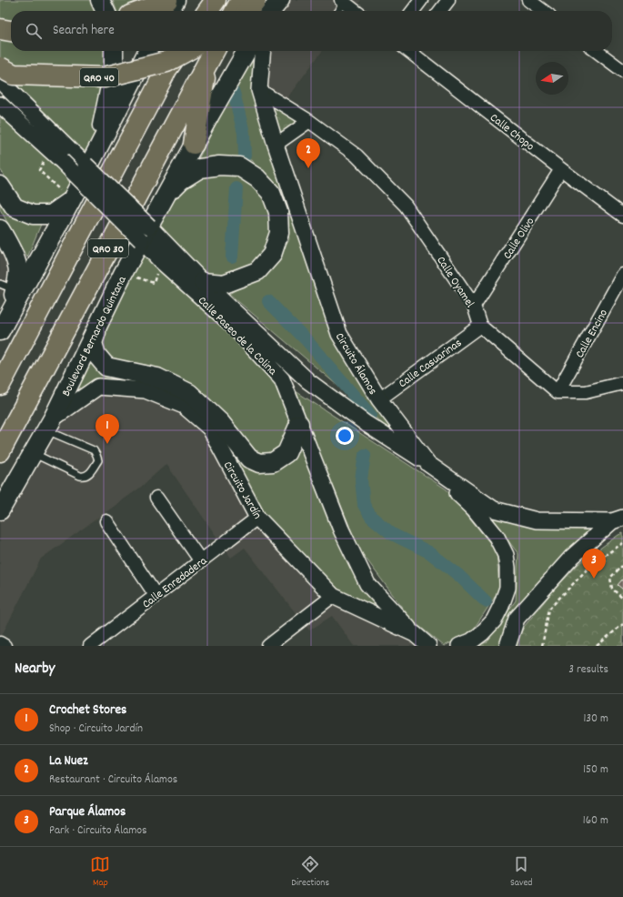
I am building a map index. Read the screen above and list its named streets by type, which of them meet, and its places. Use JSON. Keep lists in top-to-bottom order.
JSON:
{
  "streets": {
    "main road": ["QRO 40", "QRO 30", "Boulevard Bernardo Quintana"],
    "street": [
      "Calle Chopo",
      "Calle Olivo",
      "Calle Oyamel",
      "Calle Encino",
      "Calle Paseo de la Colina",
      "Calle Casuarinas",
      "Circuito Álamos",
      "Circuito Jardín",
      "Calle Enredadera"
    ]
  },
  "crossings": [
    ["Calle Chopo", "Calle Olivo"],
    ["Calle Olivo", "Calle Oyamel"],
    ["Calle Oyamel", "Calle Casuarinas"],
    ["Calle Oyamel", "Circuito Álamos"],
    ["Calle Paseo de la Colina", "Circuito Álamos"],
    ["Calle Paseo de la Colina", "Circuito Jardín"],
    ["Boulevard Bernardo Quintana", "Circuito Jardín"],
    ["Calle Casuarinas", "Circuito Álamos"],
    ["Circuito Jardín", "Calle Enredadera"]
  ],
  "north": "left",
  "page": {
    "search": "Search here",
    "pins": ["2", "1", "3"],
    "heading": ["Nearby", "3 results"],
    "list": [
      {
        "mark": "1",
        "name": "Crochet Stores",
        "note": "Shop · Circuito Jardín",
        "value": "130 m"
      },
      {
        "mark": "2",
        "name": "La Nuez",
        "note": "Restaurant · Circuito Álamos",
        "value": "150 m"
      },
      {
        "mark": "3",
        "name": "Parque Álamos",
        "note": "Park · Circuito Álamos",
        "value": "160 m"
      }
    ],
    "nav": ["Map", "Directions", "Saved"]
  }
}
